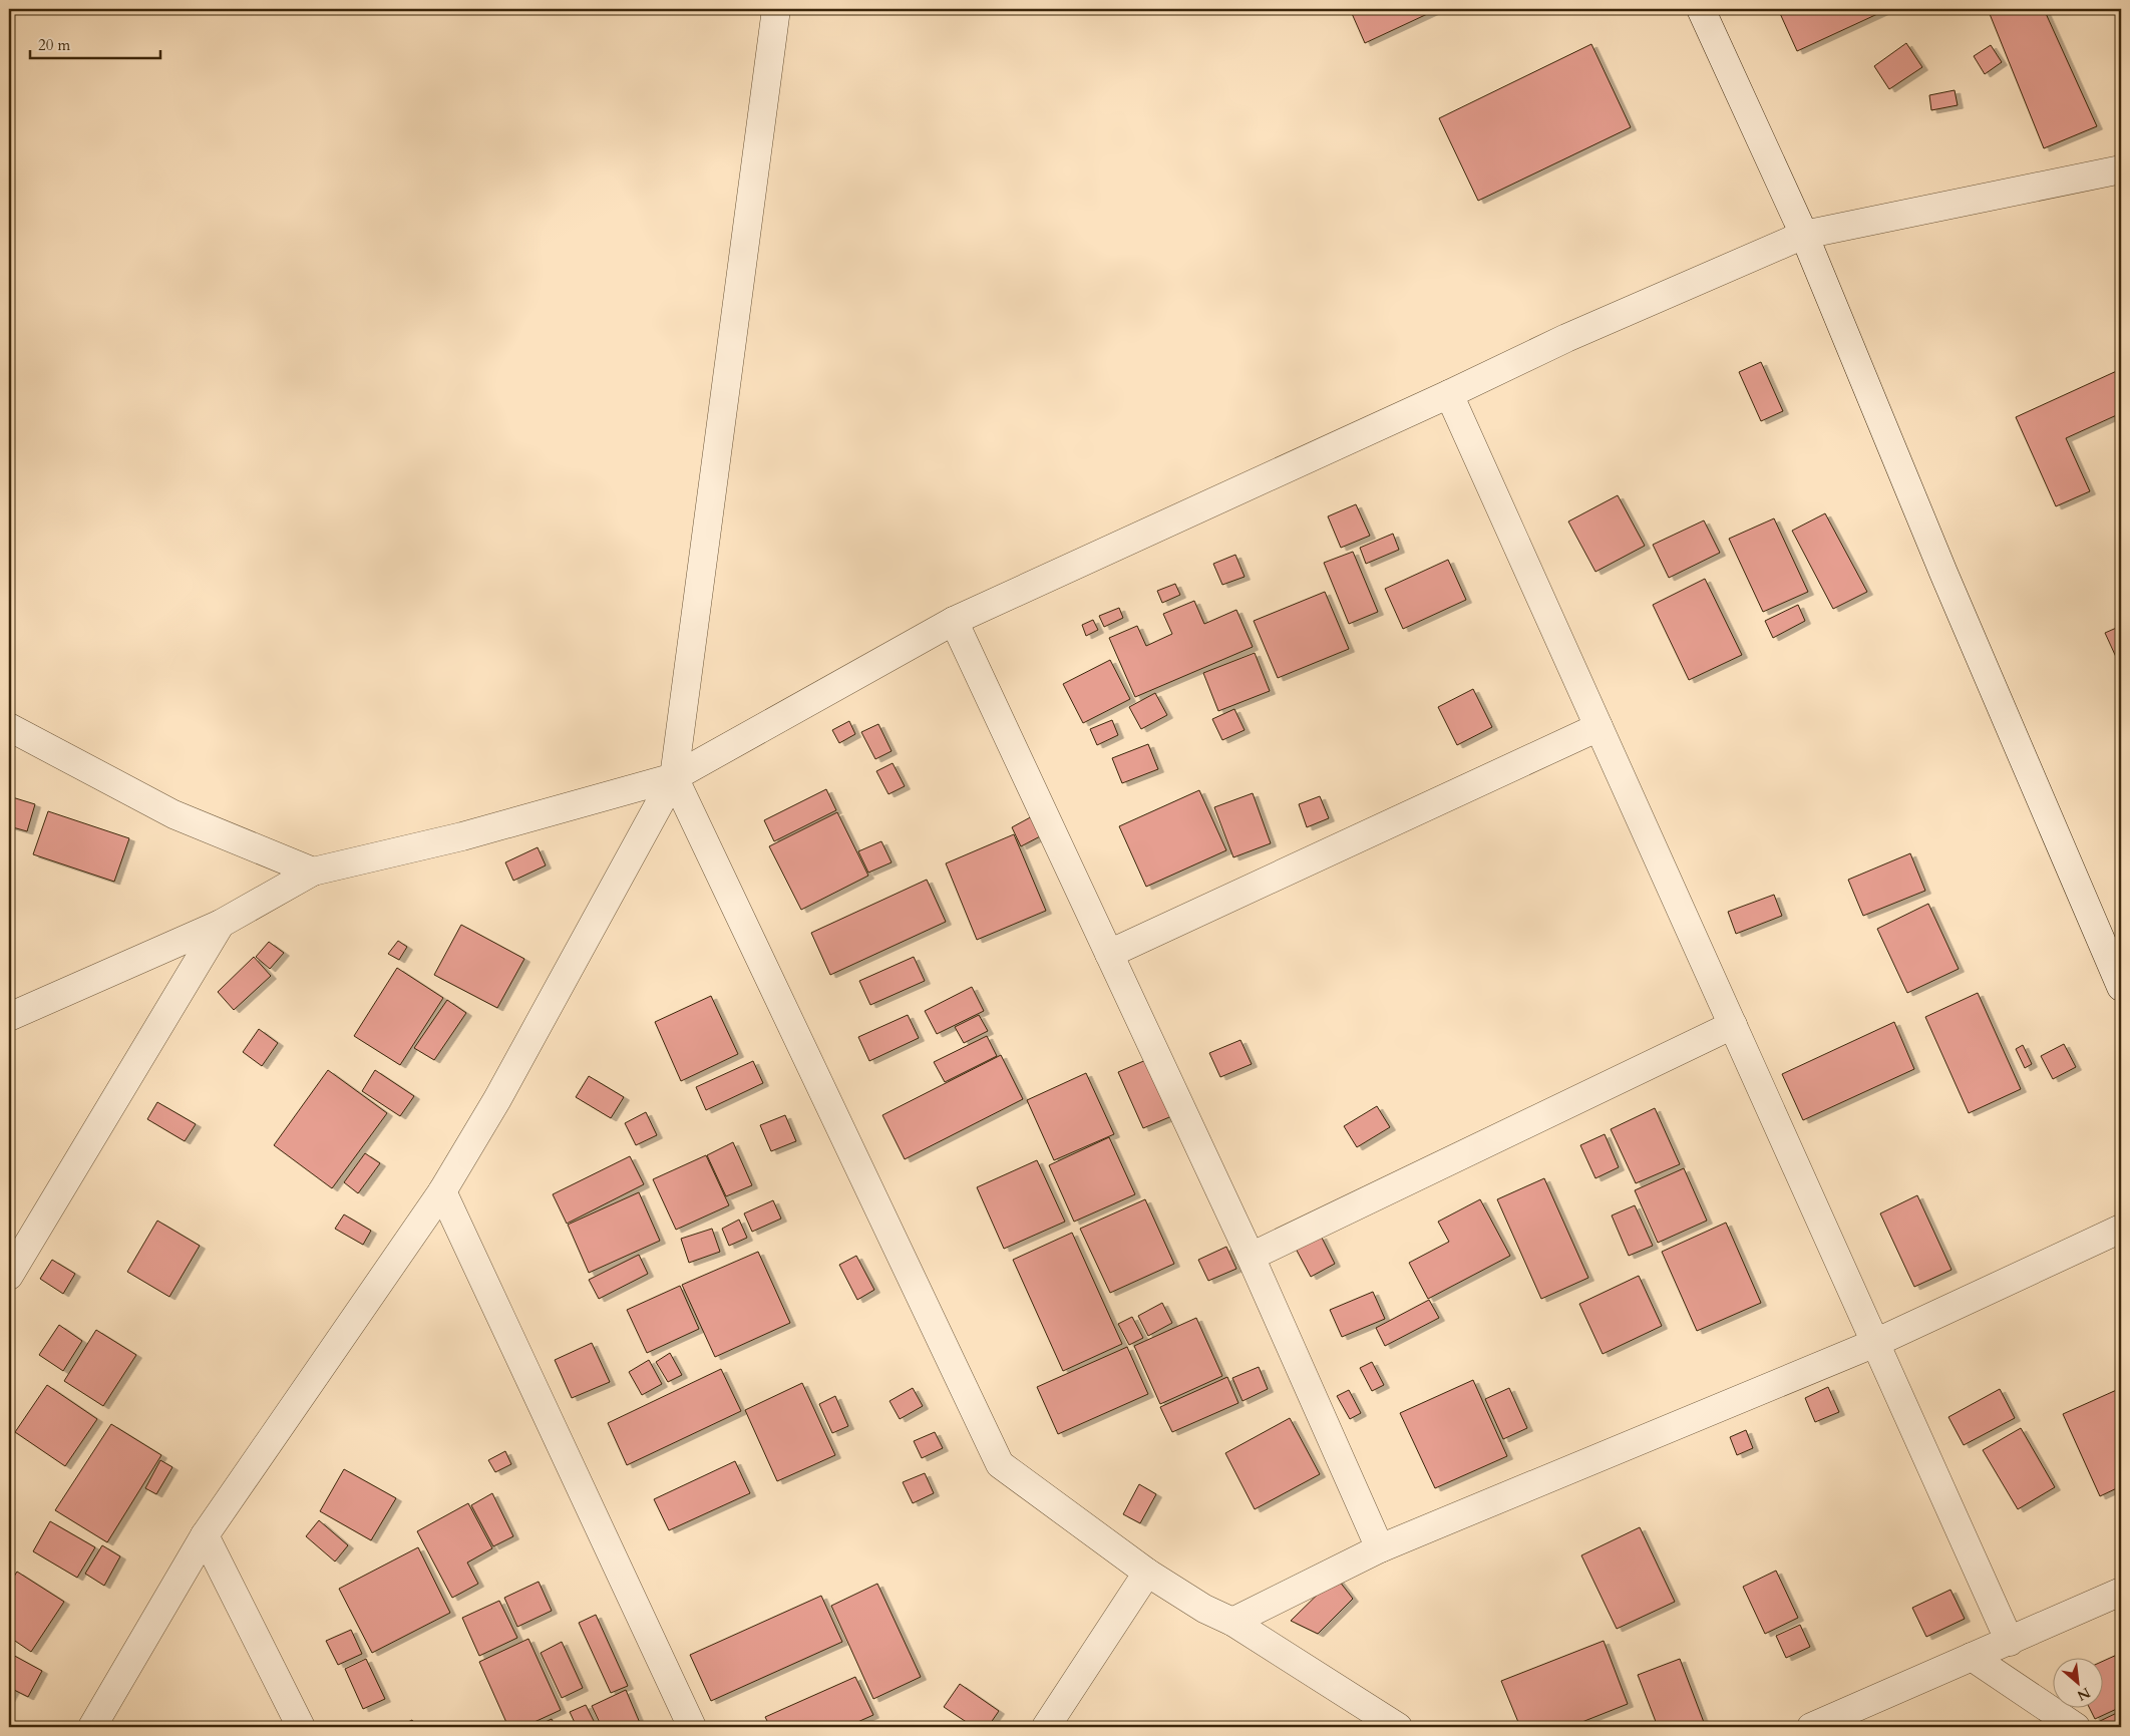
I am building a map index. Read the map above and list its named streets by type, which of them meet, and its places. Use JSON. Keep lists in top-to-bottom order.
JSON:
{
  "scale_bar": "20 m",
  "north": "bottom right"
}
